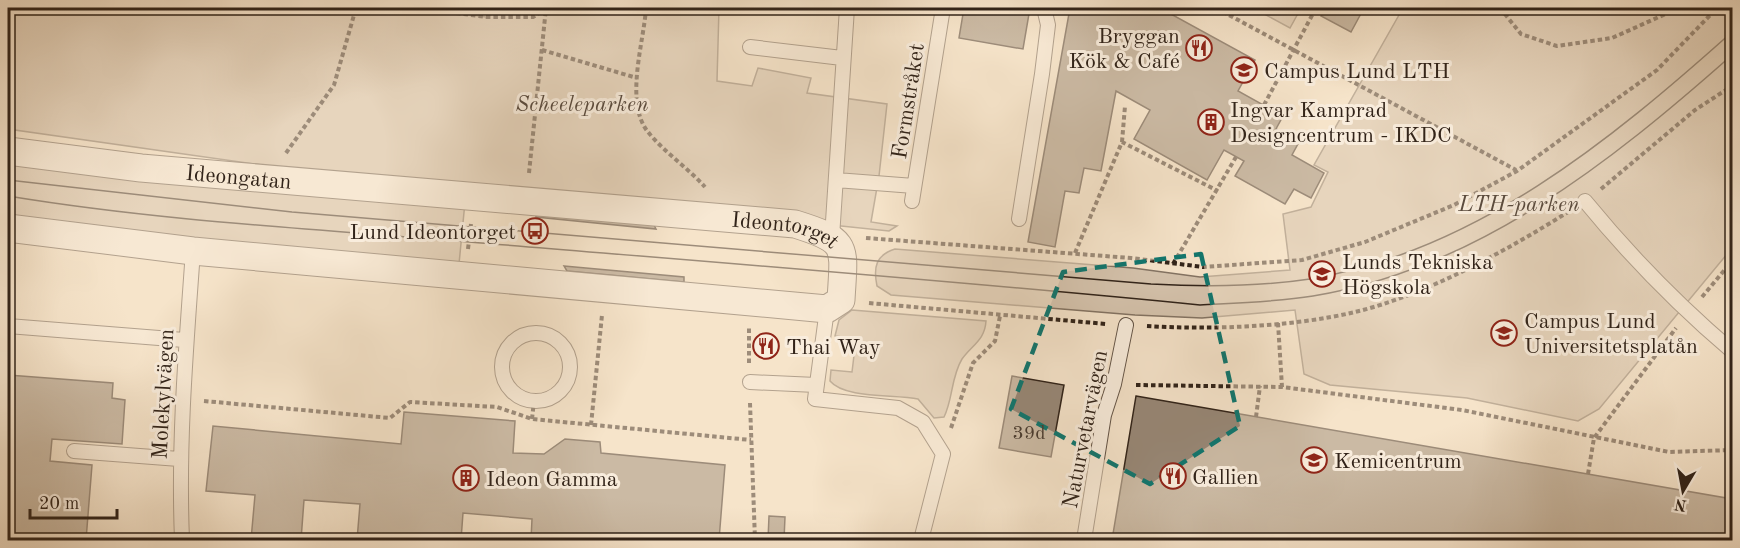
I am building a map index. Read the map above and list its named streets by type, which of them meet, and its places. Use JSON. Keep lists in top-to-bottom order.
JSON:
{
  "streets": {
    "street": ["Ideongatan", "Ideontorget"],
    "lane": ["Formstråket", "Molekylvägen", "Naturvetarvägen"]
  },
  "crossings": [
    ["Ideongatan", "Ideontorget"]
  ],
  "parks": ["Scheeleparken", "LTH-parken"],
  "places": {
    "restaurant": ["Bryggan Kök & Café", "Thai Way", "Gallien"],
    "school or university": [
      "Campus Lund LTH",
      "Lunds Tekniska Högskola",
      "Campus Lund Universitetsplatån",
      "Kemicentrum"
    ],
    "building": ["Ingvar Kamprad Designcentrum - IKDC", "Ideon Gamma"],
    "bus stop": ["Lund Ideontorget"]
  },
  "house_numbers": ["39d"],
  "scale_bar": "20 m",
  "north": "bottom"
}
